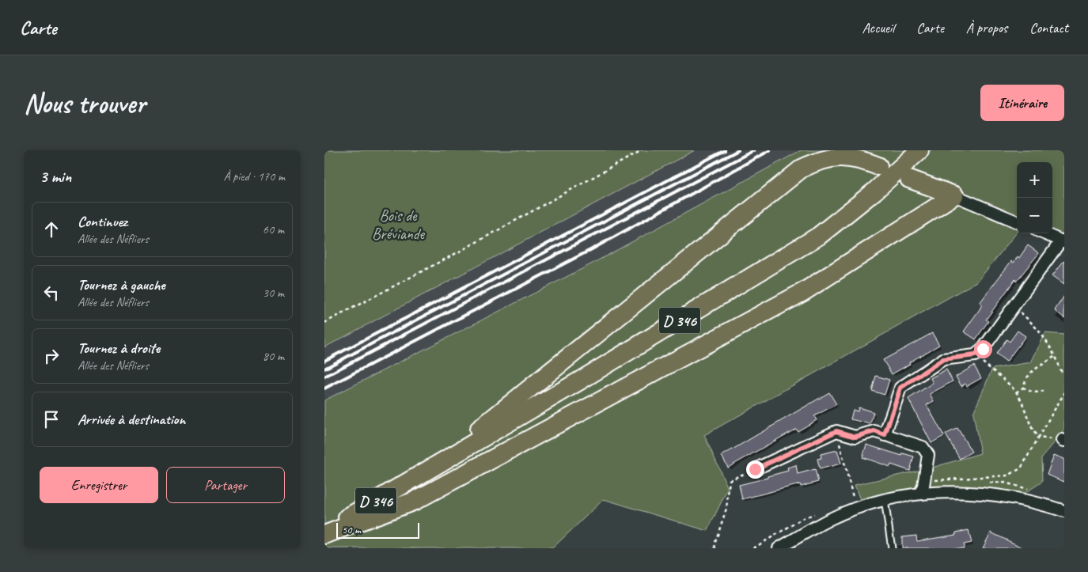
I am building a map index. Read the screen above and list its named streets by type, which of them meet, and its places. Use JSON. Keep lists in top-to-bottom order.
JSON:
{
  "streets": {
    "main road": ["D 346"]
  },
  "parks": ["Bois de Bréviande"],
  "scale_bar": "50 m",
  "page": {
    "header": "Carte",
    "nav": [
      "Accueil",
      "Carte",
      "À propos",
      "Contact"
    ],
    "buttons": [
      "Itinéraire",
      ["Enregistrer", "Partager"]
    ],
    "title": "Nous trouver",
    "heading": ["3 min", "À pied · 170 m"],
    "map_buttons": ["+", "−"],
    "list": [
      ["Continuez", "Allée des Néfliers", "60 m"],
      ["Tournez à gauche", "Allée des Néfliers", "30 m"],
      ["Tournez à droite", "Allée des Néfliers", "80 m"],
      "Arrivée à destination"
    ],
    "scale": "50 m"
  }
}
